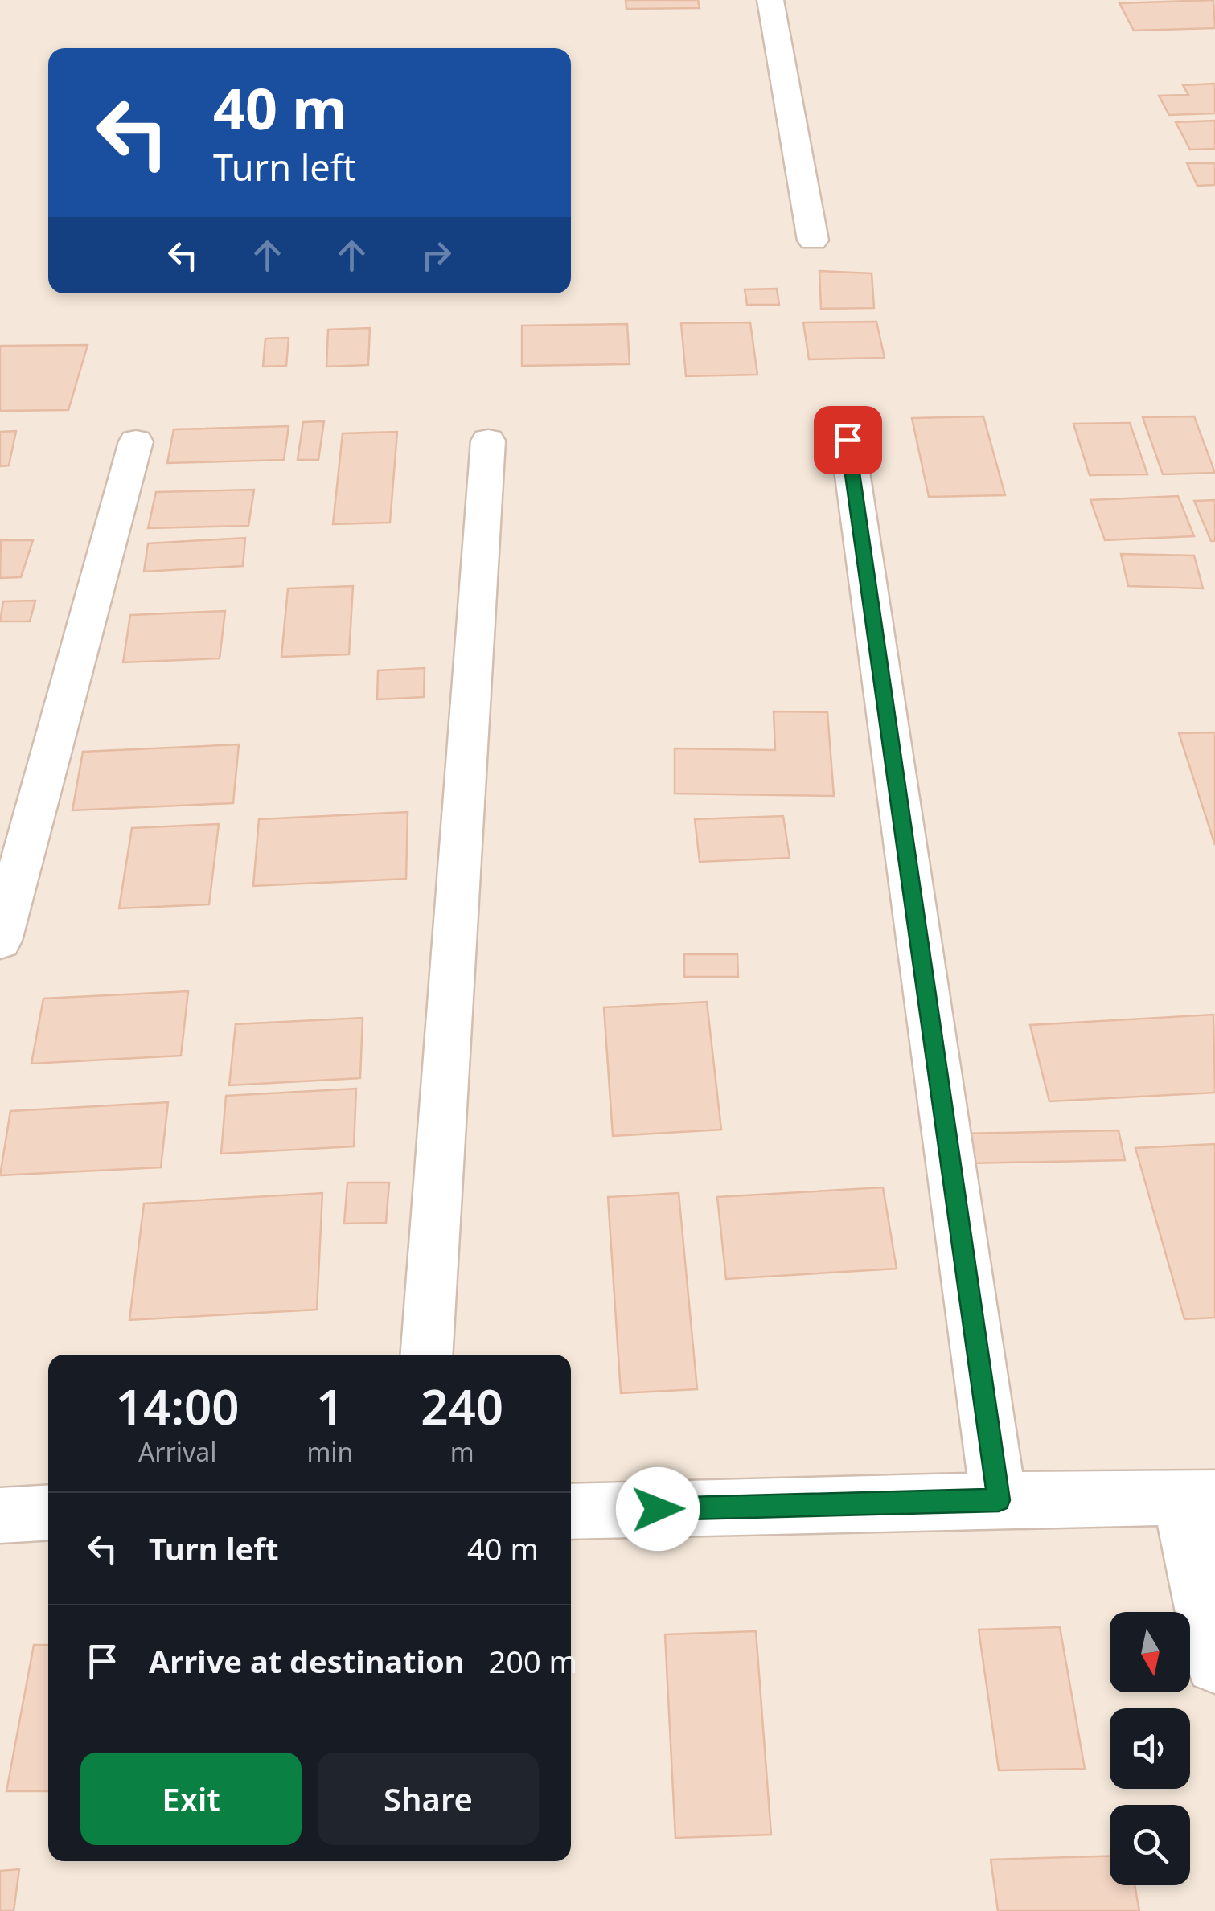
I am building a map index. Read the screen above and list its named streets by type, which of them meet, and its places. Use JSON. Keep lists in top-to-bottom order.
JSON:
{
  "north": "bottom",
  "page": {
    "turn": ["40 m", "Turn left"],
    "eta": [
      "14:00",
      "Arrival",
      "1",
      "min",
      "240",
      "m"
    ],
    "list": [
      {
        "name": "Turn left",
        "value": "40 m"
      },
      {
        "name": "Arrive at destination",
        "value": "200 m"
      }
    ],
    "buttons": ["Exit", "Share"]
  }
}
